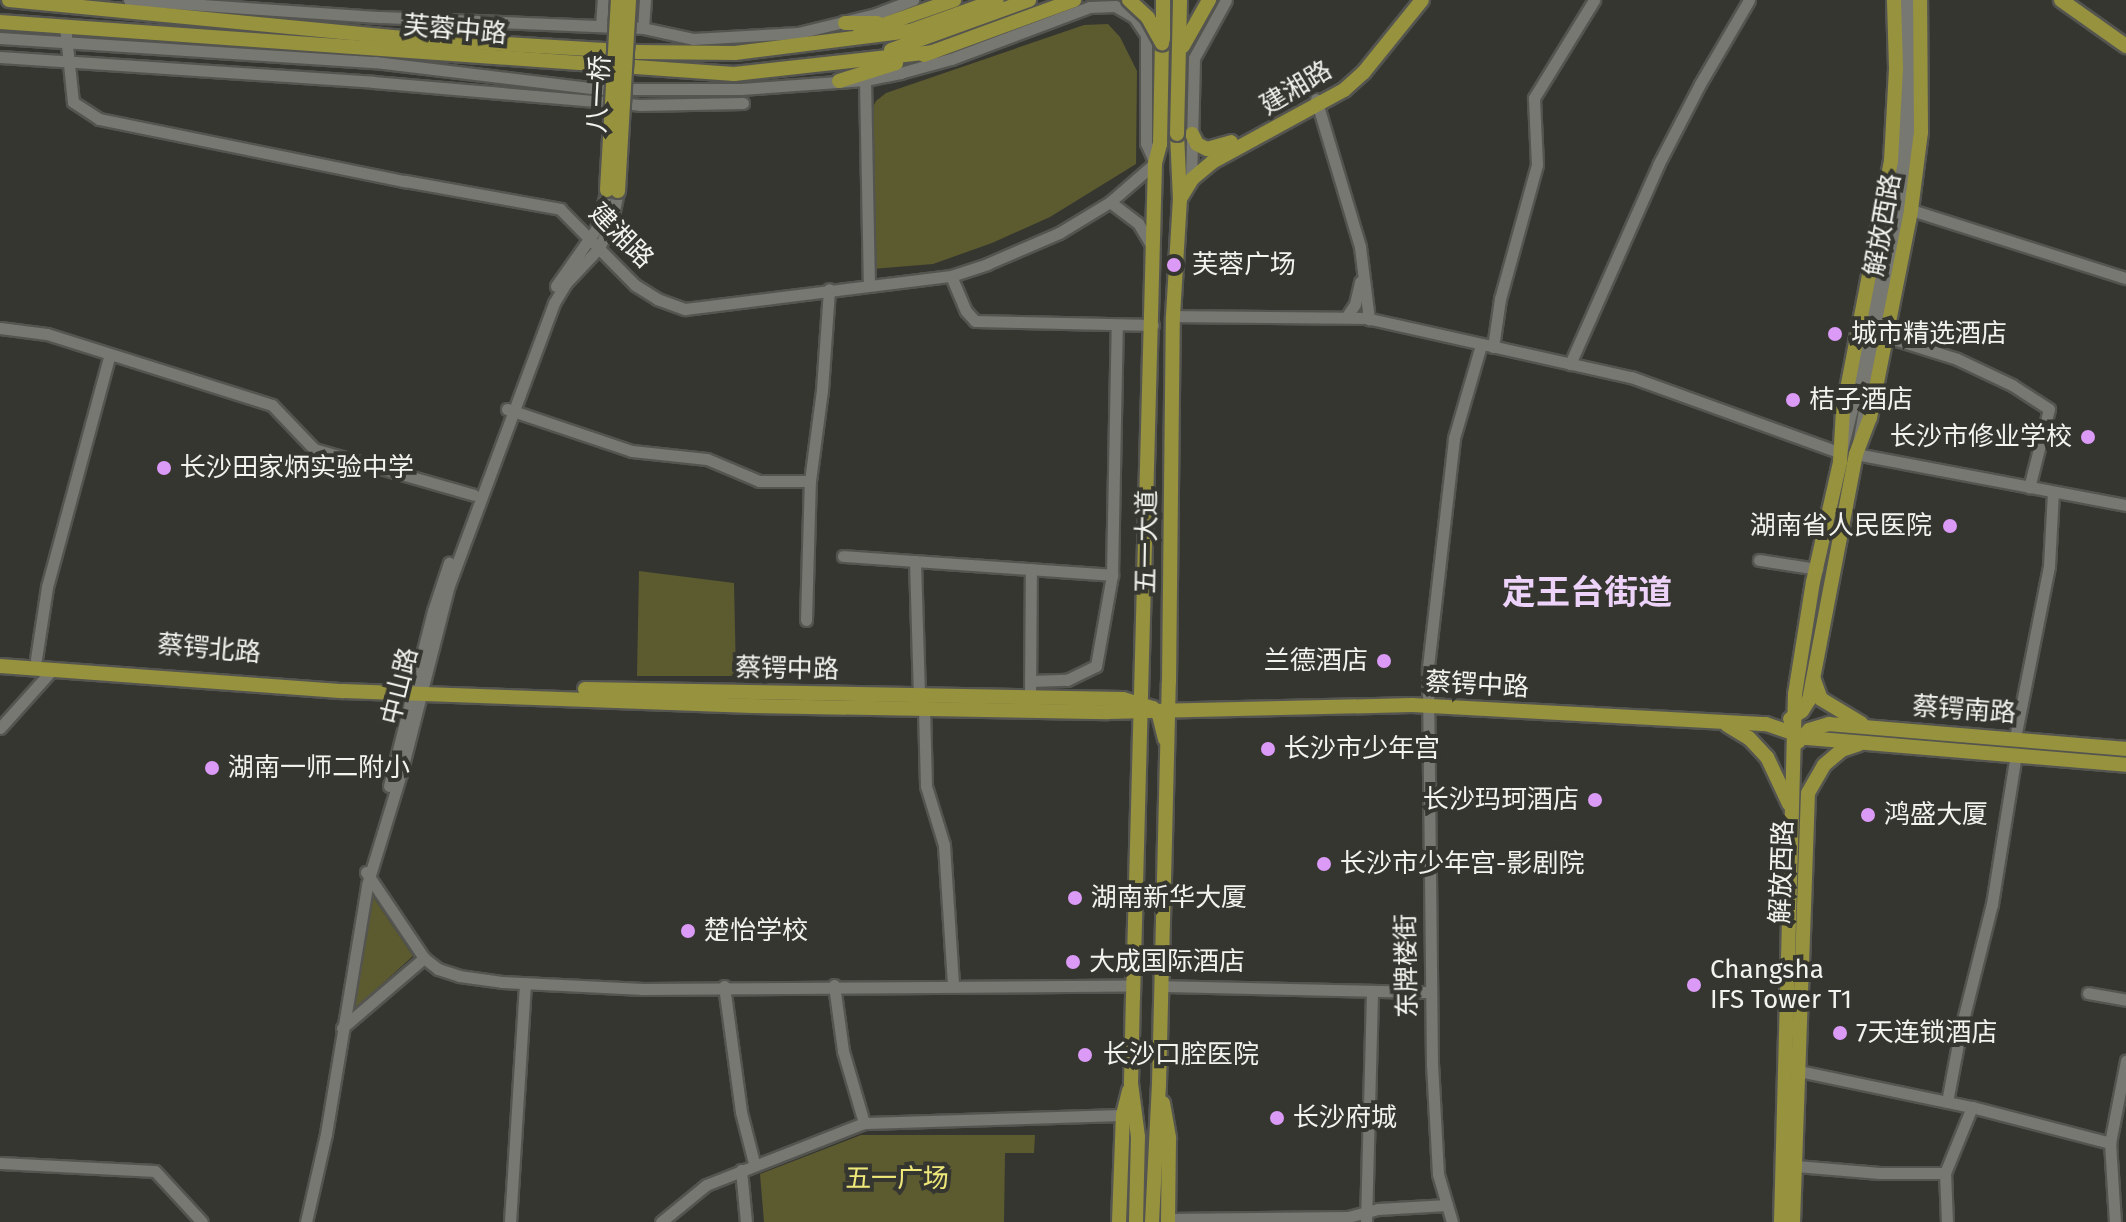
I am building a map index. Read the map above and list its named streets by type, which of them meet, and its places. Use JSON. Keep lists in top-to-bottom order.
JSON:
{
  "streets": {
    "main road": [
      "芙蓉中路",
      "建湘路",
      "八一桥",
      "解放西路",
      "五一大道",
      "蔡锷北路",
      "蔡锷中路",
      "蔡锷南路"
    ],
    "street": ["中山路", "东牌楼街"]
  },
  "crossings": [
    ["芙蓉中路", "建湘路"],
    ["建湘路", "五一大道"],
    ["建湘路", "中山路"],
    ["八一桥", "中山路"],
    ["解放西路", "蔡锷中路"],
    ["解放西路", "蔡锷南路"],
    ["五一大道", "蔡锷中路"],
    ["蔡锷北路", "蔡锷中路"],
    ["蔡锷北路", "中山路"],
    ["蔡锷中路", "中山路"],
    ["蔡锷中路", "蔡锷南路"],
    ["蔡锷中路", "东牌楼街"]
  ],
  "districts": ["定王台街道"],
  "parks": ["五一广场"],
  "places": [
    "芙蓉广场",
    "城市精选酒店",
    "桔子酒店",
    "长沙市修业学校",
    "长沙田家炳实验中学",
    "湖南省人民医院",
    "兰德酒店",
    "长沙市少年宫",
    "湖南一师二附小",
    "长沙玛珂酒店",
    "鸿盛大厦",
    "长沙市少年宫-影剧院",
    "湖南新华大厦",
    "楚怡学校",
    "大成国际酒店",
    "Changsha IFS Tower T1",
    "7天连锁酒店",
    "长沙口腔医院",
    "长沙府城"
  ]
}
